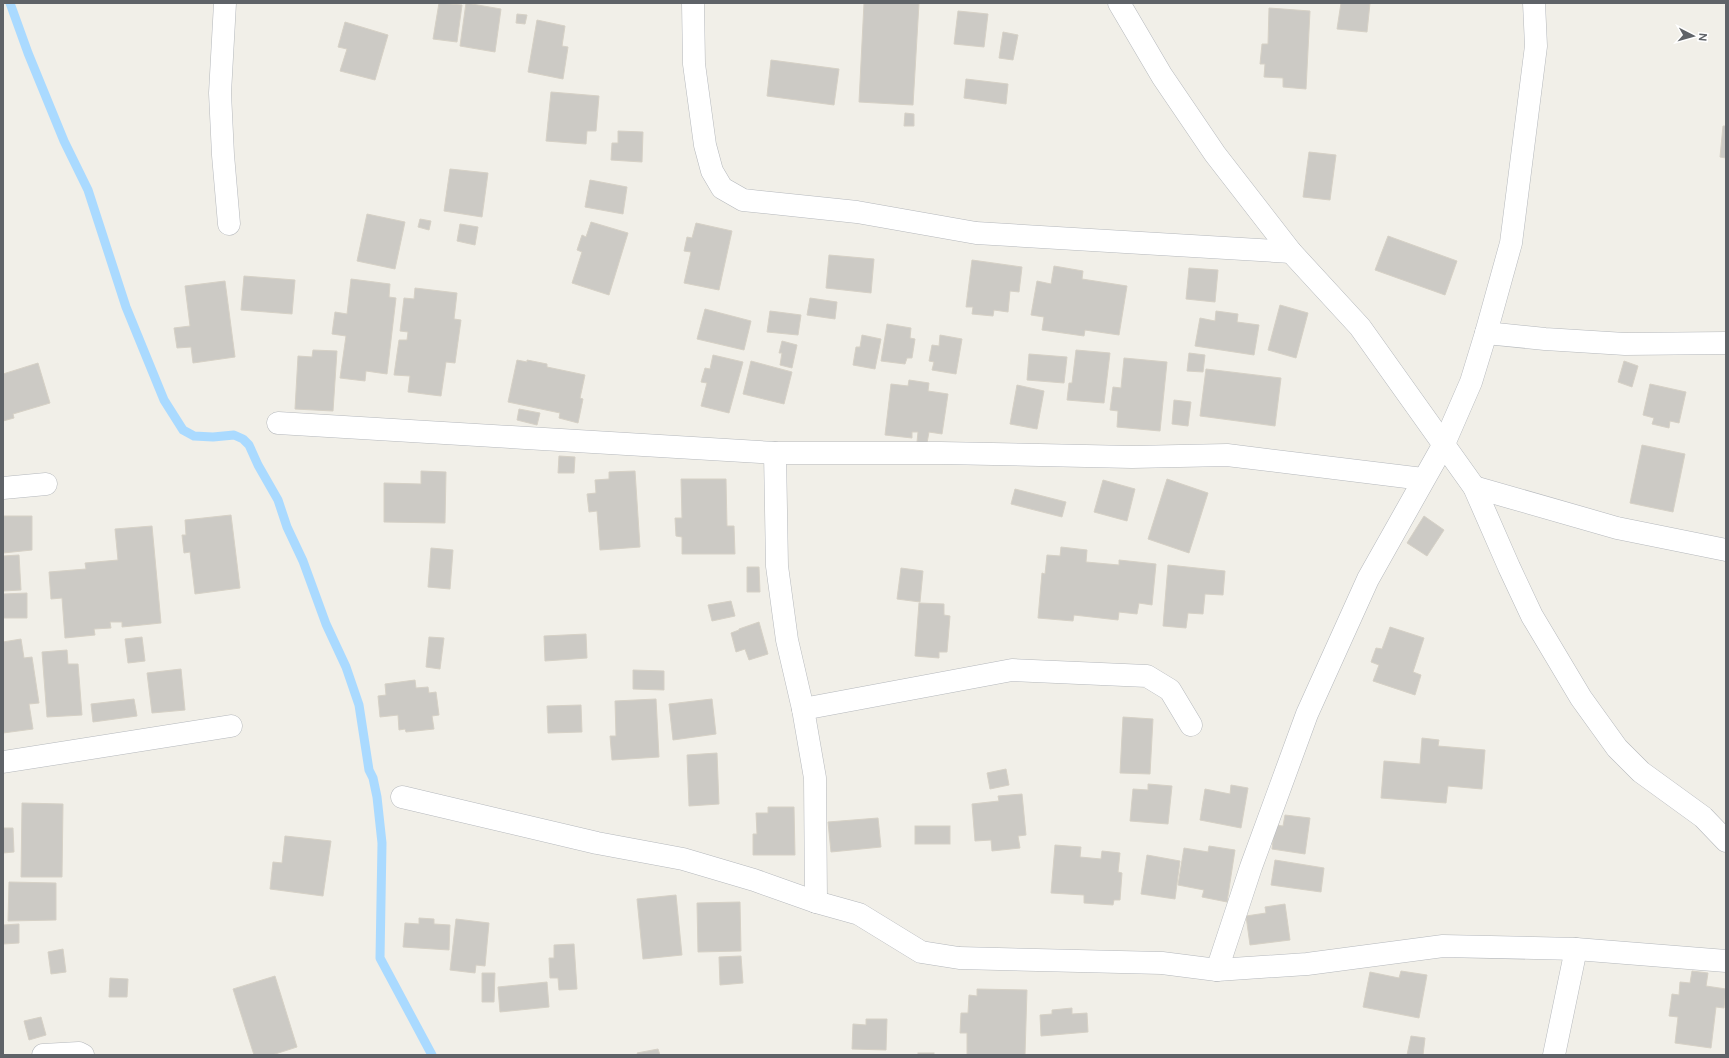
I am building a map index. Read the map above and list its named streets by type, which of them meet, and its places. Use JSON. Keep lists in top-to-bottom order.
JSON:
{
  "north": "right"
}
